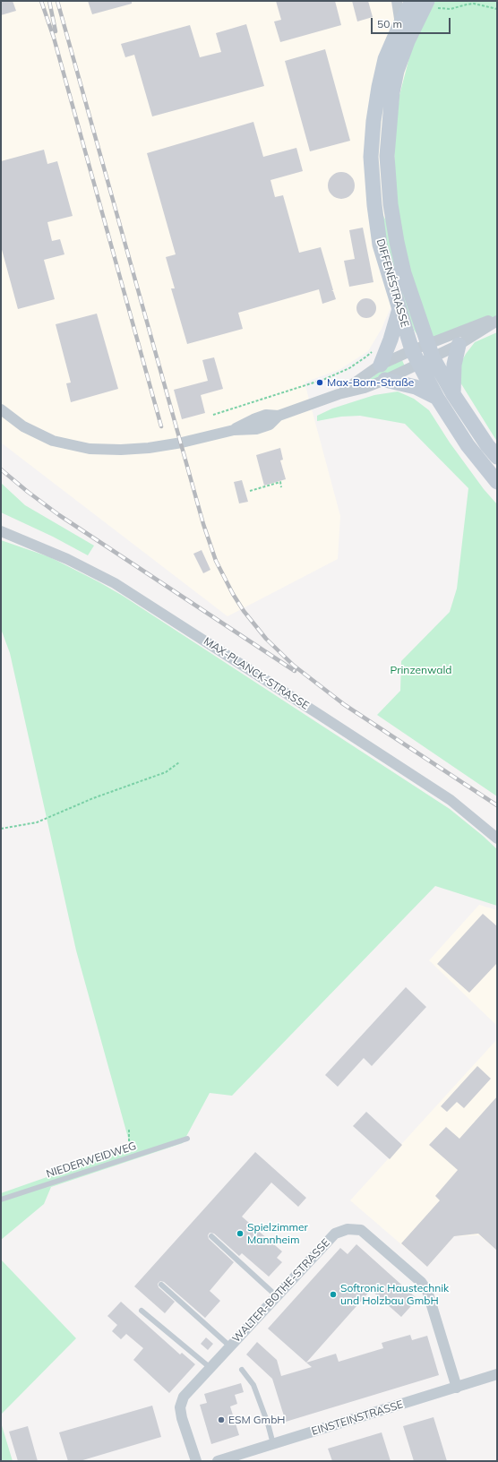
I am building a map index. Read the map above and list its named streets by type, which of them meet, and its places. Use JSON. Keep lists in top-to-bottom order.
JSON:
{
  "streets": {
    "main road": ["DIFFENÉSTRASSE"],
    "street": ["MAX-PLANCK-STRASSE", "WALTER-BOTHE-STRASSE", "EINSTEINSTRASSE"],
    "lane": ["NIEDERWEIDWEG"]
  },
  "crossings": [
    ["WALTER-BOTHE-STRASSE", "EINSTEINSTRASSE"]
  ],
  "parks": ["Prinzenwald"],
  "places": [
    "Max-Born-Straße",
    "Spielzimmer Mannheim",
    "Softronic Haustechnik und Holzbau GmbH",
    "ESM GmbH"
  ],
  "scale_bar": "50 m"
}
